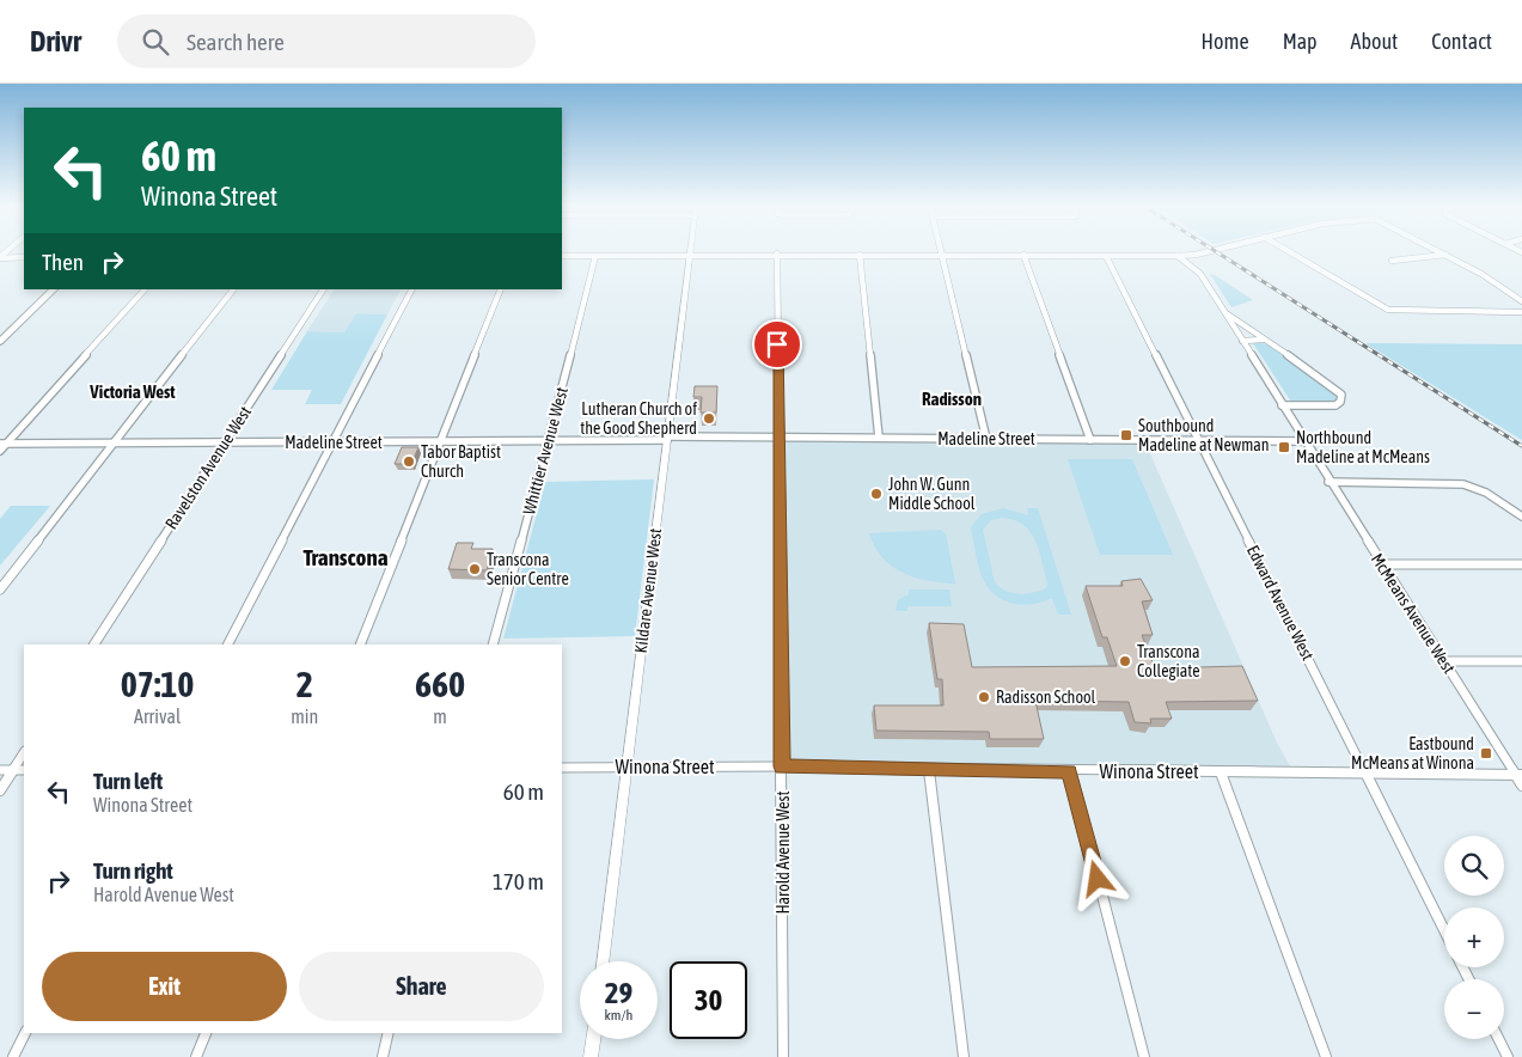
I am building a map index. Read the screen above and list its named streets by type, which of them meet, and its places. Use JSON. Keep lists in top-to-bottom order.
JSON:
{
  "streets": {
    "street": [
      "Madeline Street",
      "Whittier Avenue West",
      "Ravelston Avenue West",
      "Kildare Avenue West",
      "Edward Avenue West",
      "McMeans Avenue West",
      "Winona Street",
      "Harold Avenue West"
    ]
  },
  "crossings": [
    ["Madeline Street", "Whittier Avenue West"],
    ["Madeline Street", "Ravelston Avenue West"],
    ["Madeline Street", "Kildare Avenue West"],
    ["Madeline Street", "Edward Avenue West"],
    ["Madeline Street", "McMeans Avenue West"],
    ["Madeline Street", "Harold Avenue West"],
    ["Kildare Avenue West", "Winona Street"],
    ["Edward Avenue West", "Winona Street"],
    ["McMeans Avenue West", "Winona Street"],
    ["Winona Street", "Harold Avenue West"]
  ],
  "districts": ["Victoria West", "Radisson", "Transcona"],
  "places": {
    "other": [
      "Lutheran Church of the Good Shepherd",
      "Tabor Baptist Church",
      "John W. Gunn Middle School",
      "Transcona Senior Centre",
      "Transcona Collegiate",
      "Radisson School"
    ],
    "transit": ["Southbound Madeline at Newman", "Northbound Madeline at McMeans", "Eastbound McMeans at Winona"]
  },
  "page": {
    "header": "Drivr",
    "search": "Search here",
    "nav": [
      "Home",
      "Map",
      "About",
      "Contact"
    ],
    "turn": ["60 m", "Winona Street"],
    "then": "Then",
    "eta": [
      "07:10",
      "Arrival",
      "2",
      "min",
      "660",
      "m"
    ],
    "list": [
      {
        "name": "Turn left",
        "note": "Winona Street",
        "value": "60 m"
      },
      {
        "name": "Turn right",
        "note": "Harold Avenue West",
        "value": "170 m"
      }
    ],
    "map_buttons": ["+", "−"],
    "buttons": ["Exit", "Share"],
    "speed": "29 km/h",
    "limit": "30"
  }
}
